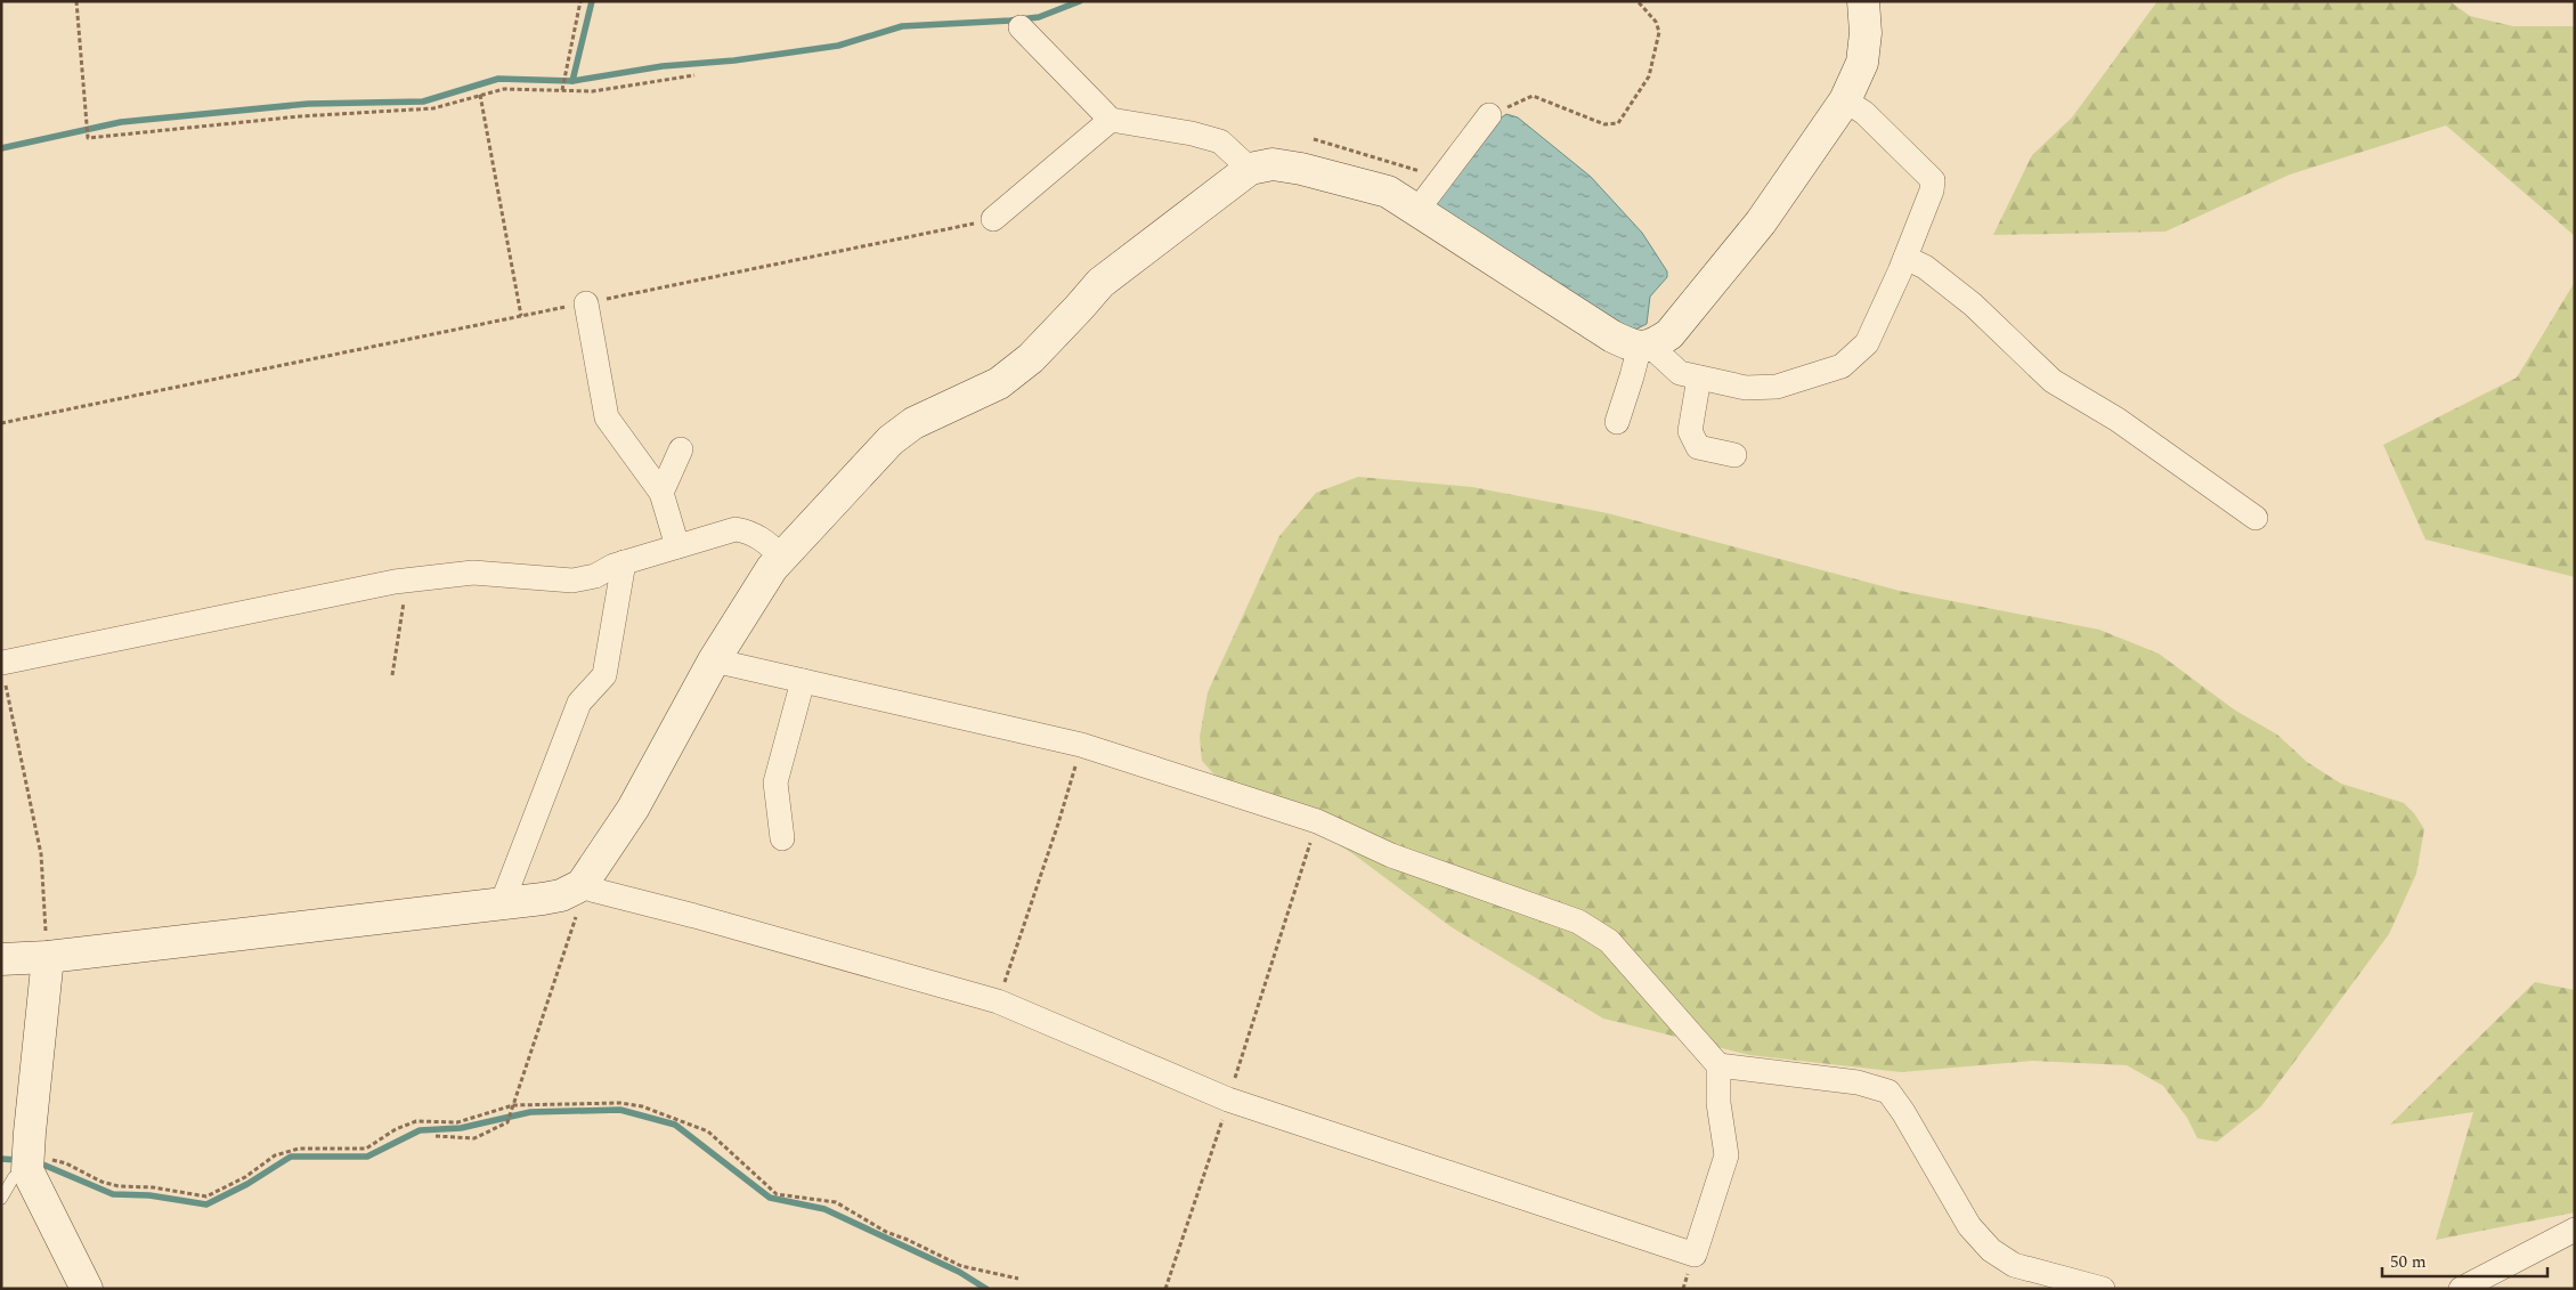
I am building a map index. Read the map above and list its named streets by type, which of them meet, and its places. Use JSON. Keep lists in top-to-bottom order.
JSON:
{
  "scale_bar": "50 m"
}
